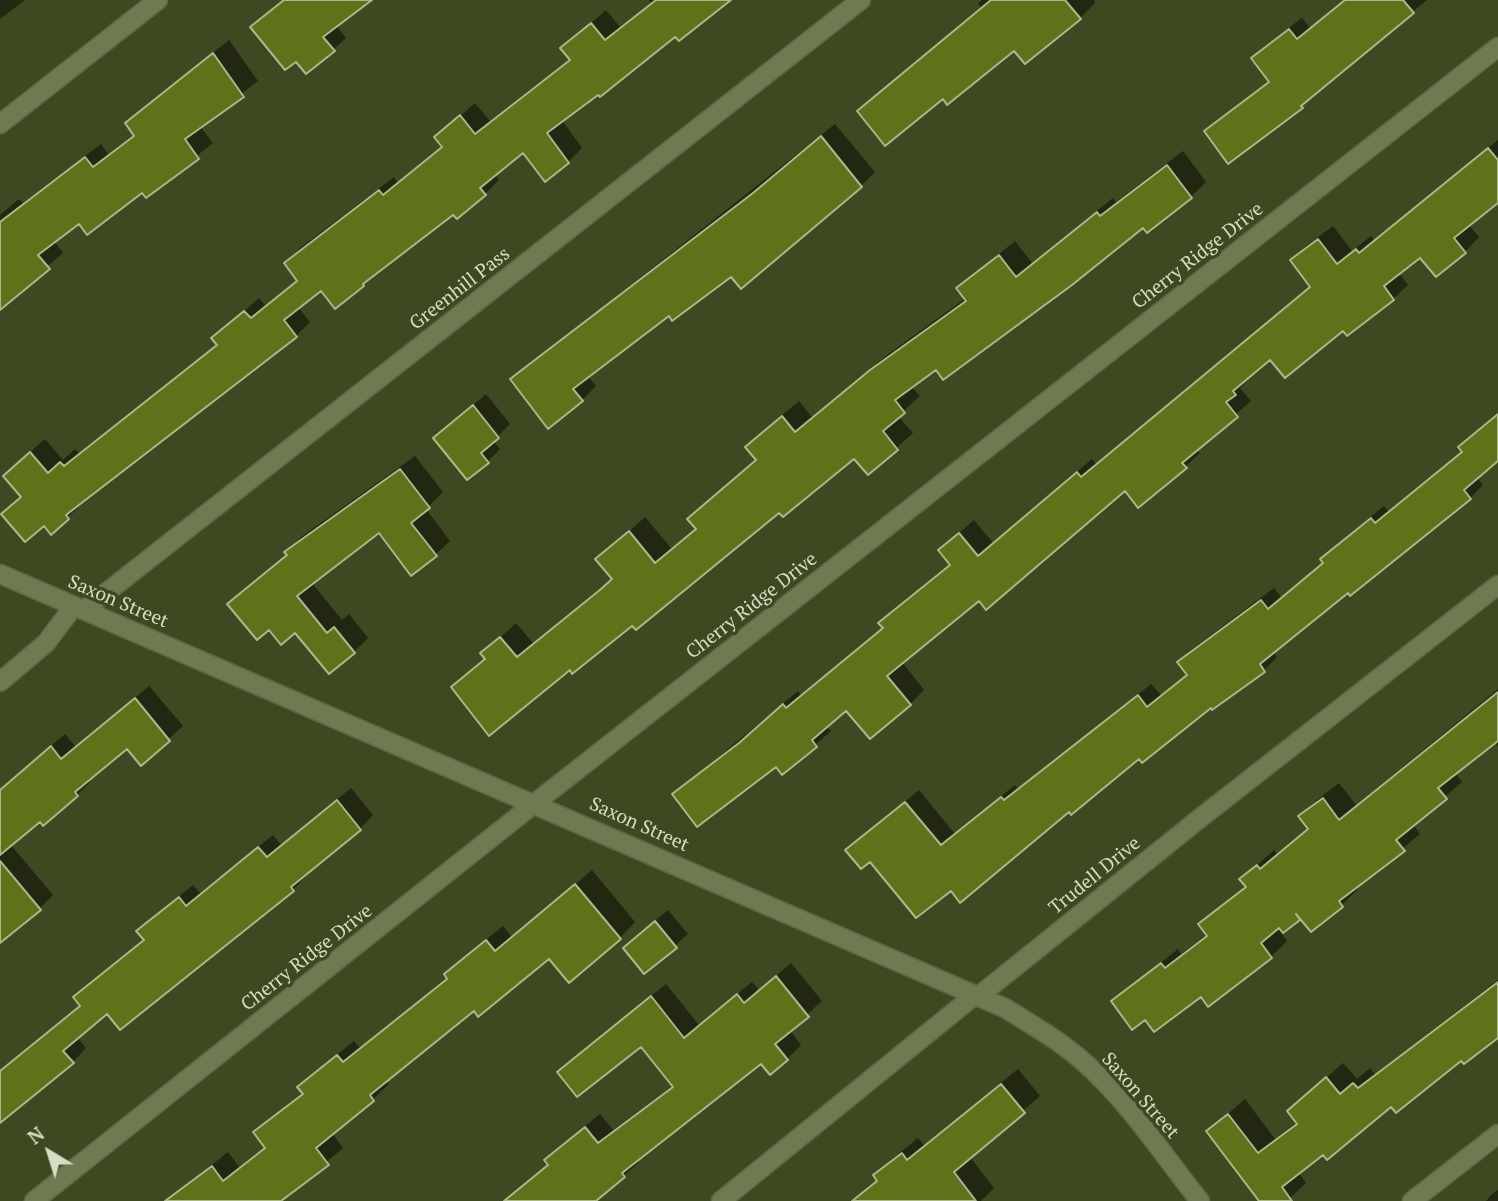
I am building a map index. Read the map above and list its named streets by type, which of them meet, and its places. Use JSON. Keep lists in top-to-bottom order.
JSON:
{
  "streets": {
    "street": [
      "Cherry Ridge Drive",
      "Greenhill Pass",
      "Saxon Street",
      "Trudell Drive"
    ]
  },
  "crossings": [
    ["Cherry Ridge Drive", "Saxon Street"],
    ["Greenhill Pass", "Saxon Street"],
    ["Saxon Street", "Trudell Drive"]
  ],
  "north": "top left"
}
